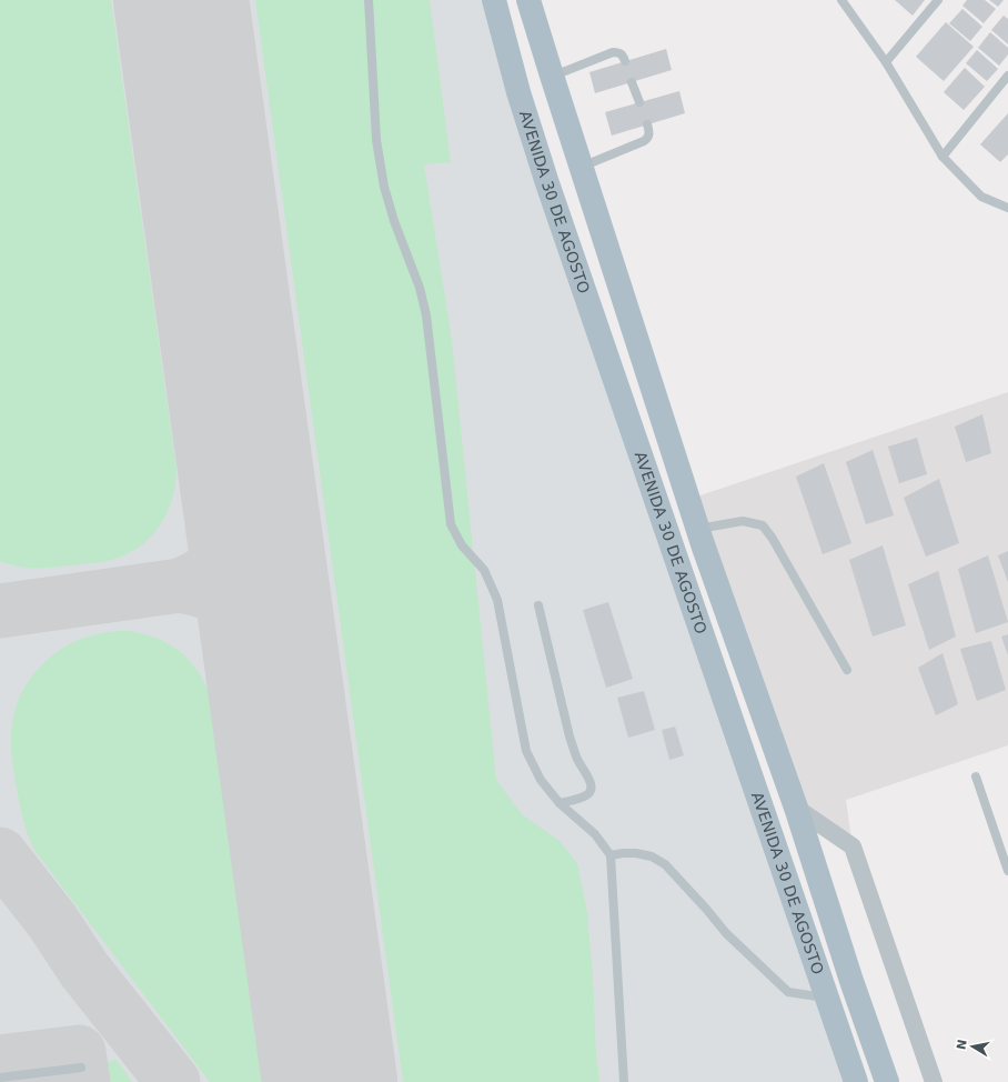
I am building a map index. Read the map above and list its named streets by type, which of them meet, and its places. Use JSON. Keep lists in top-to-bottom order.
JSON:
{
  "streets": {
    "main road": ["AVENIDA 30 DE AGOSTO"]
  },
  "north": "left"
}
